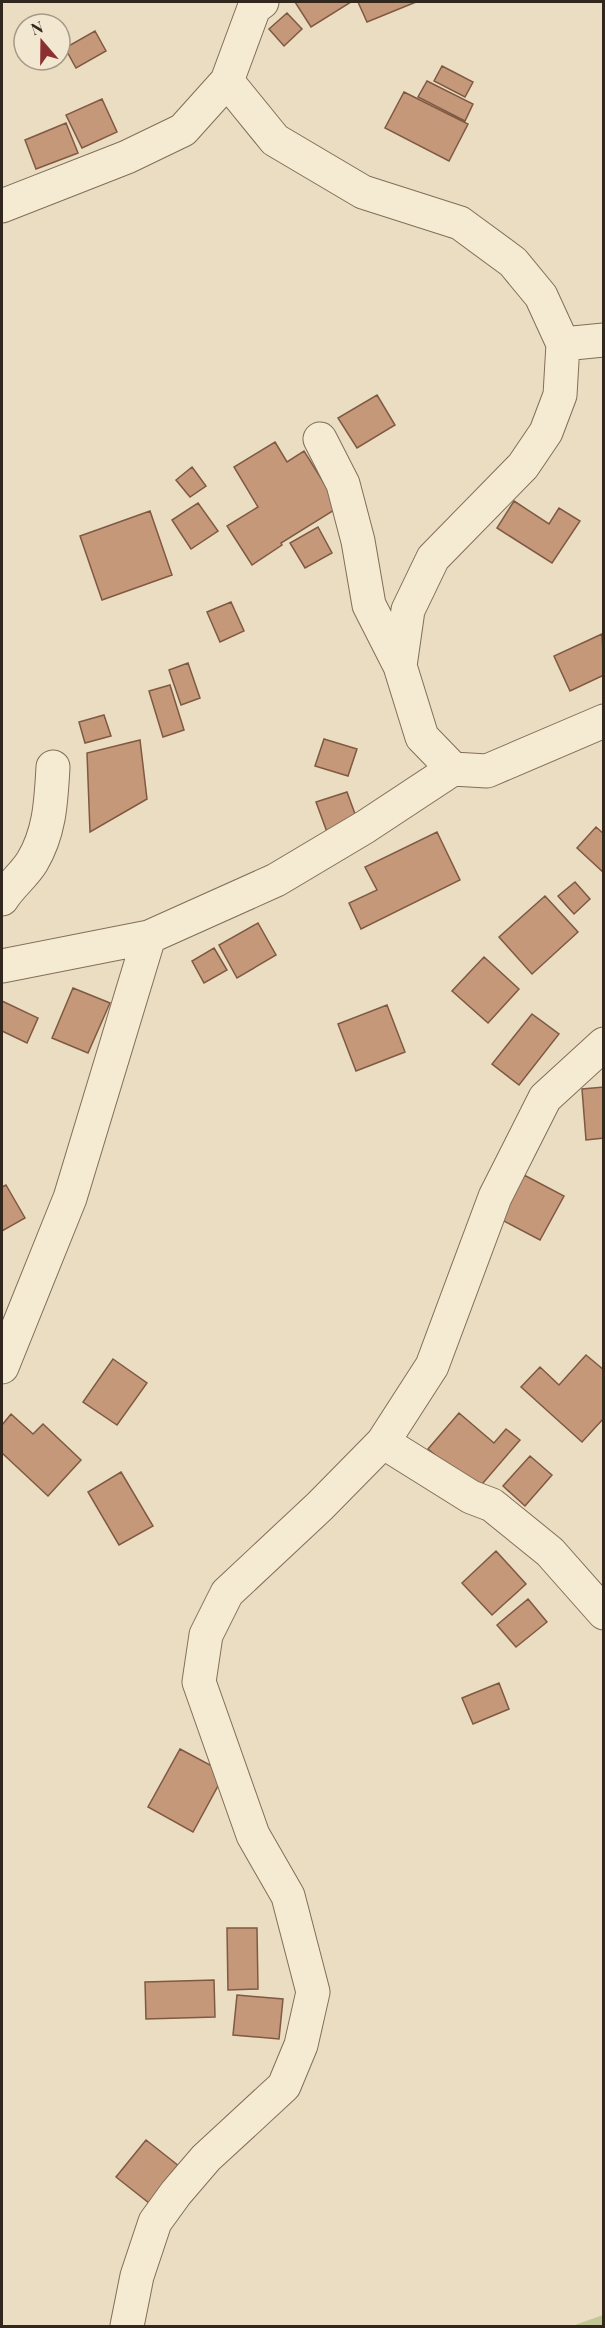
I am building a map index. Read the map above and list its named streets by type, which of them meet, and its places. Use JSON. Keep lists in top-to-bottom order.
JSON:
{
  "north": "top"
}
